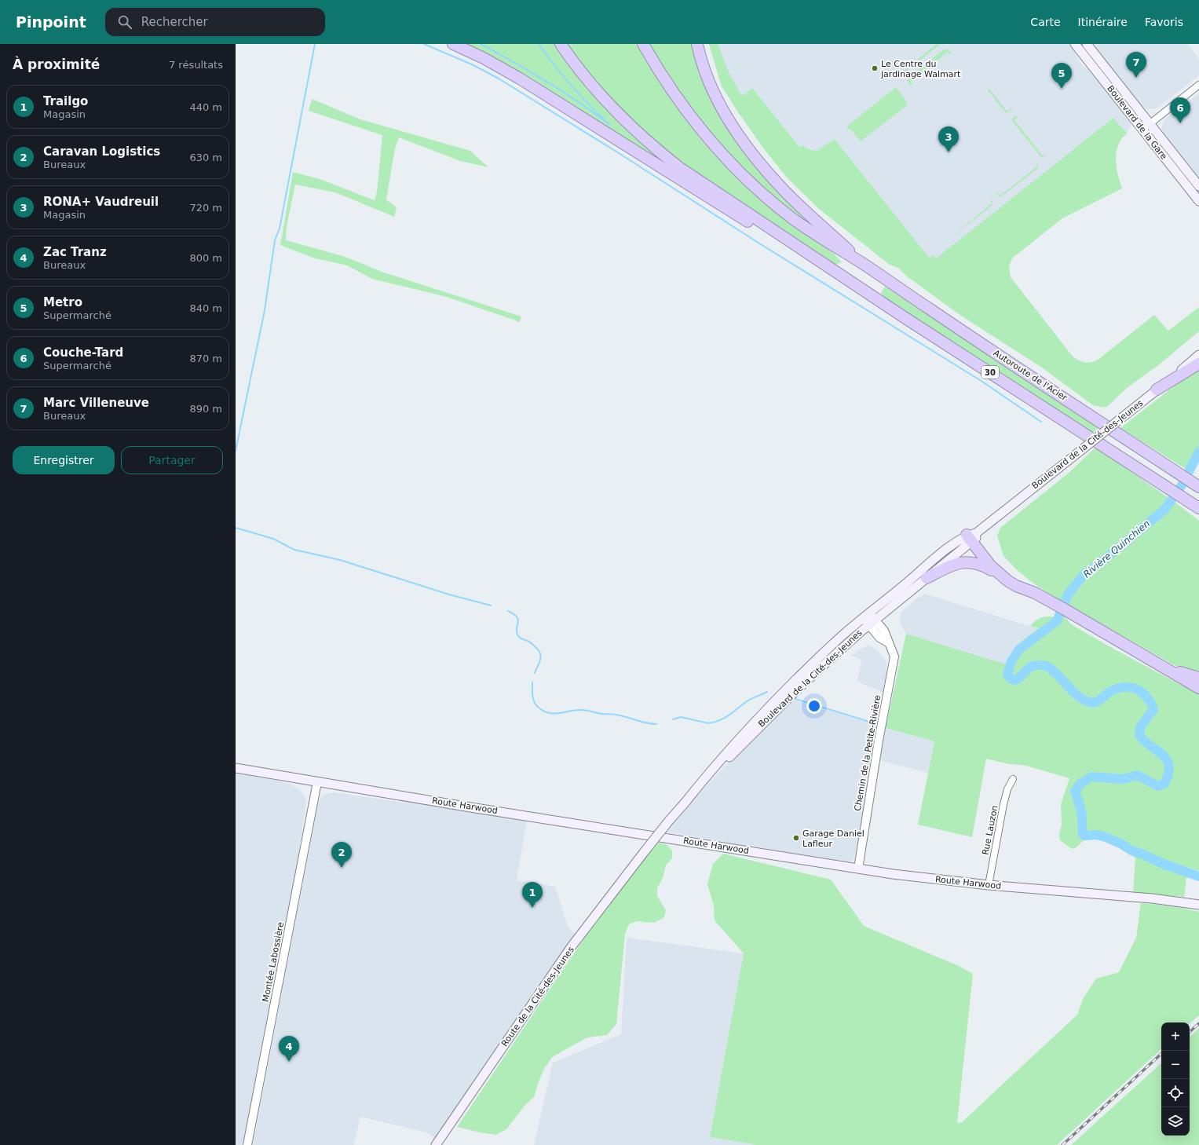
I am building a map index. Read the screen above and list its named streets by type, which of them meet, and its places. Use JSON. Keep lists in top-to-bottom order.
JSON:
{
  "streets": {
    "highway": ["30", "Autoroute de l'Acier"],
    "main road": [
      "Boulevard de la Gare",
      "Boulevard de la Cité-des-Jeunes",
      "Route Harwood",
      "Route de la Cité-des-Jeunes"
    ],
    "street": ["Chemin de la Petite-Rivière", "Rue Lauzon", "Montée Labossière"]
  },
  "crossings": [
    ["Boulevard de la Cité-des-Jeunes", "Chemin de la Petite-Rivière"],
    ["Boulevard de la Cité-des-Jeunes", "Route de la Cité-des-Jeunes"],
    ["Chemin de la Petite-Rivière", "Route Harwood"],
    ["Route Harwood", "Rue Lauzon"],
    ["Route Harwood", "Montée Labossière"]
  ],
  "water": ["Rivière Quinchien"],
  "places": ["Le Centre du jardinage Walmart", "Garage Daniel Lafleur"],
  "page": {
    "header": "Pinpoint",
    "search": "Rechercher",
    "nav": ["Carte", "Itinéraire", "Favoris"],
    "heading": ["À proximité", "7 résultats"],
    "pins": [
      "7",
      "5",
      "6",
      "3",
      "2",
      "1",
      "4"
    ],
    "list": [
      {
        "mark": "1",
        "name": "Trailgo",
        "note": "Magasin",
        "value": "440 m"
      },
      {
        "mark": "2",
        "name": "Caravan Logistics",
        "note": "Bureaux",
        "value": "630 m"
      },
      {
        "mark": "3",
        "name": "RONA+ Vaudreuil",
        "note": "Magasin",
        "value": "720 m"
      },
      {
        "mark": "4",
        "name": "Zac Tranz",
        "note": "Bureaux",
        "value": "800 m"
      },
      {
        "mark": "5",
        "name": "Metro",
        "note": "Supermarché",
        "value": "840 m"
      },
      {
        "mark": "6",
        "name": "Couche-Tard",
        "note": "Supermarché",
        "value": "870 m"
      },
      {
        "mark": "7",
        "name": "Marc Villeneuve",
        "note": "Bureaux",
        "value": "890 m"
      }
    ],
    "buttons": ["Enregistrer", "Partager"],
    "map_buttons": ["+", "−"]
  }
}
